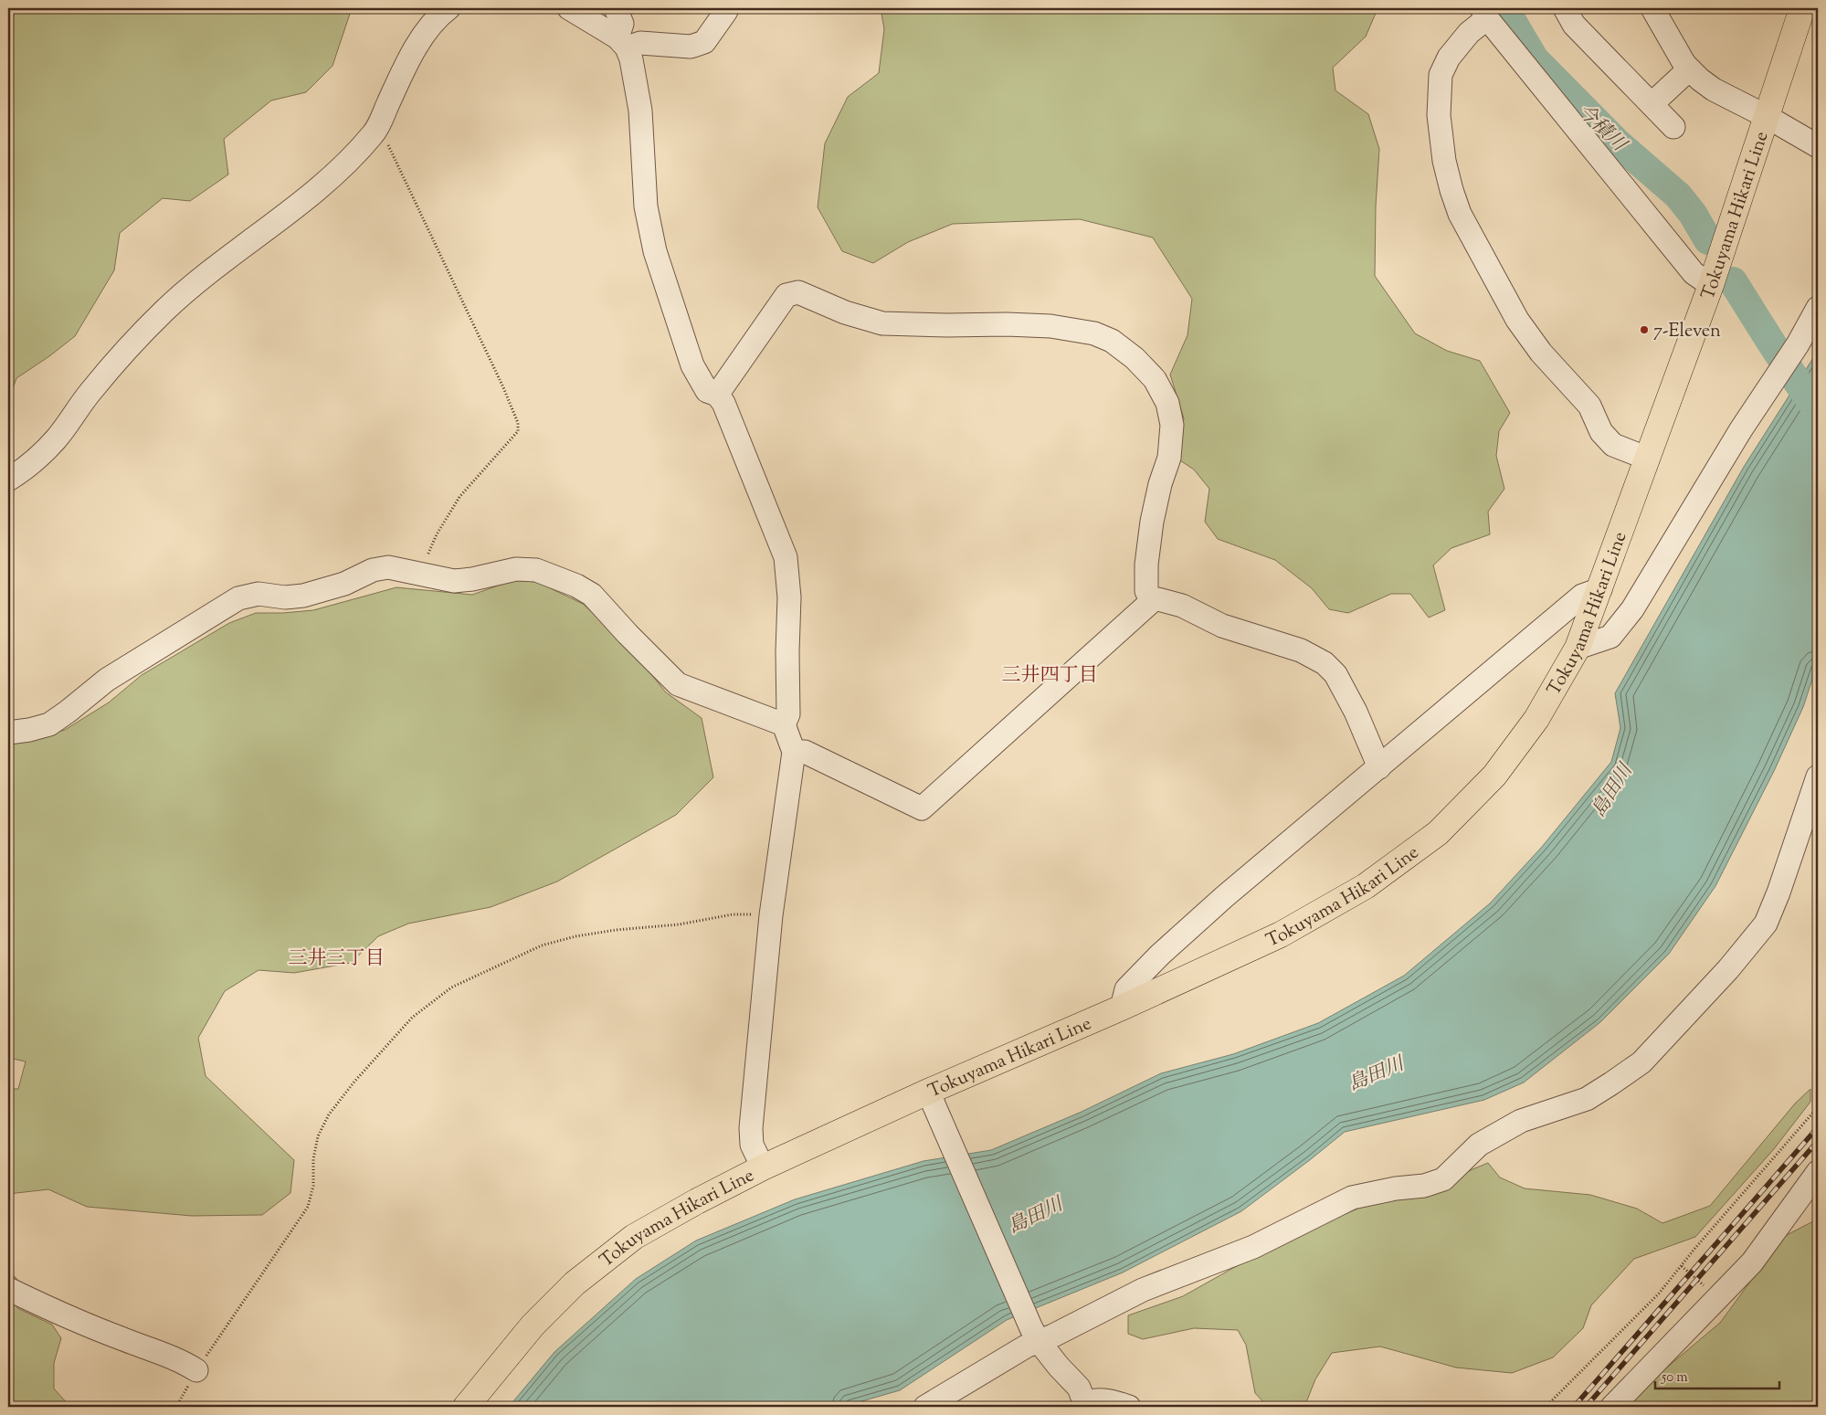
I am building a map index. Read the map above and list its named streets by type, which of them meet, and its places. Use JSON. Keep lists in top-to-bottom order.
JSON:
{
  "streets": {
    "main road": ["Tokuyama Hikari Line"]
  },
  "districts": ["三井四丁目", "三井三丁目"],
  "water": ["今積川", "島田川"],
  "places": ["7-Eleven"],
  "scale_bar": "50 m"
}
